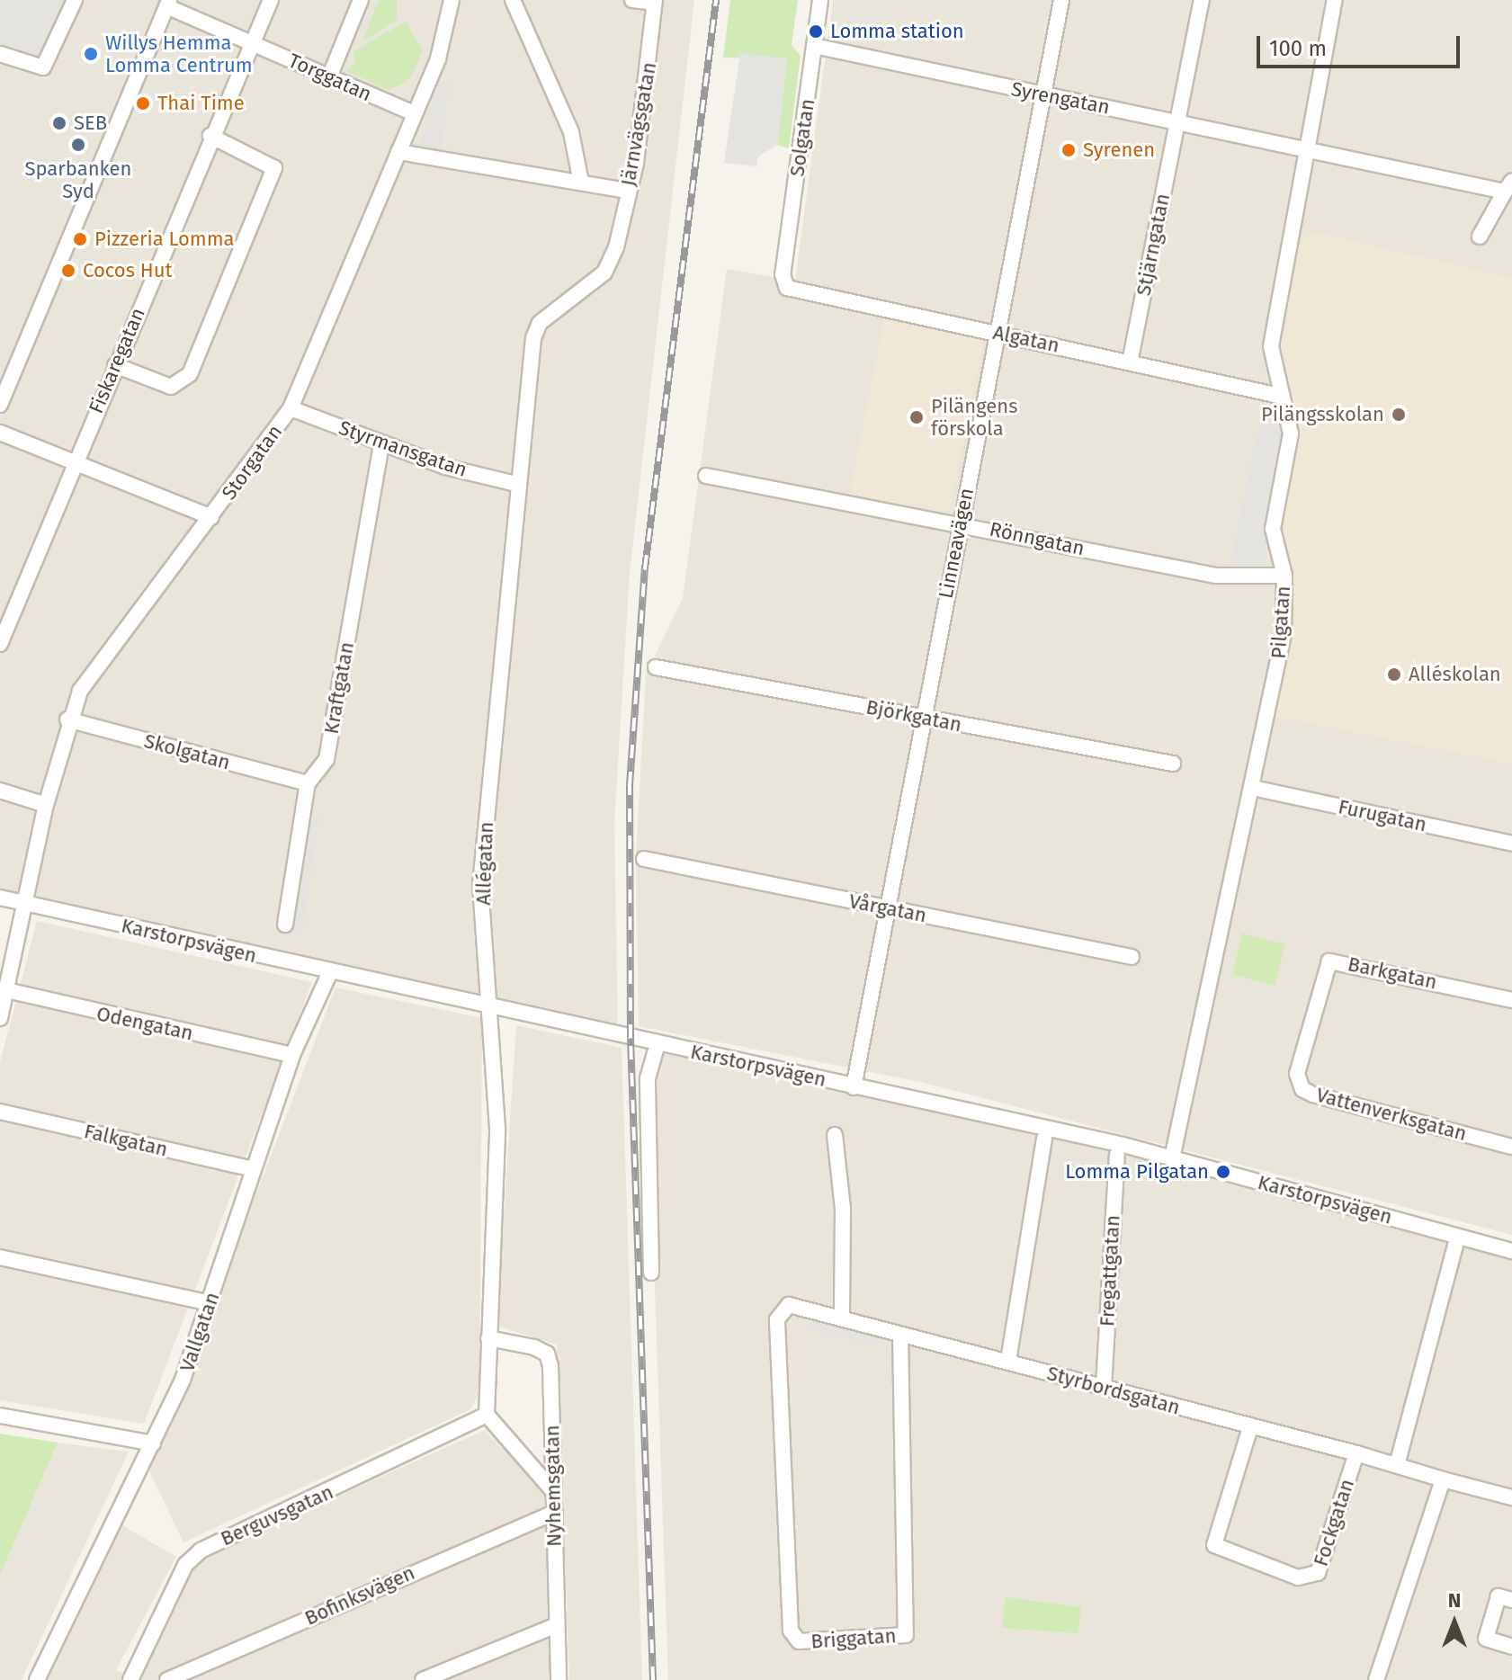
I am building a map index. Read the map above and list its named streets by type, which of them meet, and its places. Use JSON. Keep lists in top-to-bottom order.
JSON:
{
  "streets": {
    "street": [
      "Torggatan",
      "Syrengatan",
      "Järnvägsgatan",
      "Solgatan",
      "Stjärngatan",
      "Algatan",
      "Fiskaregatan",
      "Styrmansgatan",
      "Storgatan",
      "Rönngatan",
      "Linneavägen",
      "Pilgatan",
      "Kraftgatan",
      "Björkgatan",
      "Skolgatan",
      "Furugatan",
      "Allégatan",
      "Vårgatan",
      "Karstorpsvägen",
      "Barkgatan",
      "Odengatan",
      "Vattenverksgatan",
      "Falkgatan",
      "Fregattgatan",
      "Vallgatan",
      "Styrbordsgatan",
      "Nyhemsgatan",
      "Berguvsgatan",
      "Fockgatan",
      "Bofinksvägen",
      "Briggatan"
    ]
  },
  "crossings": [
    ["Torggatan", "Fiskaregatan"],
    ["Torggatan", "Storgatan"],
    ["Syrengatan", "Solgatan"],
    ["Syrengatan", "Stjärngatan"],
    ["Syrengatan", "Linneavägen"],
    ["Syrengatan", "Pilgatan"],
    ["Järnvägsgatan", "Allégatan"],
    ["Solgatan", "Algatan"],
    ["Stjärngatan", "Algatan"],
    ["Algatan", "Linneavägen"],
    ["Algatan", "Pilgatan"],
    ["Styrmansgatan", "Storgatan"],
    ["Styrmansgatan", "Kraftgatan"],
    ["Styrmansgatan", "Allégatan"],
    ["Storgatan", "Skolgatan"],
    ["Storgatan", "Karstorpsvägen"],
    ["Storgatan", "Odengatan"],
    ["Rönngatan", "Linneavägen"],
    ["Rönngatan", "Pilgatan"],
    ["Linneavägen", "Björkgatan"],
    ["Linneavägen", "Vårgatan"],
    ["Linneavägen", "Karstorpsvägen"],
    ["Pilgatan", "Furugatan"],
    ["Pilgatan", "Karstorpsvägen"],
    ["Kraftgatan", "Skolgatan"],
    ["Allégatan", "Karstorpsvägen"],
    ["Allégatan", "Nyhemsgatan"],
    ["Allégatan", "Berguvsgatan"],
    ["Karstorpsvägen", "Vallgatan"],
    ["Barkgatan", "Vattenverksgatan"],
    ["Odengatan", "Vallgatan"],
    ["Falkgatan", "Vallgatan"],
    ["Fregattgatan", "Styrbordsgatan"],
    ["Styrbordsgatan", "Fockgatan"],
    ["Styrbordsgatan", "Briggatan"],
    ["Nyhemsgatan", "Bofinksvägen"]
  ],
  "places": [
    "Lomma station",
    "Willys Hemma Lomma Centrum",
    "Thai Time",
    "SEB",
    "Sparbanken Syd",
    "Syrenen",
    "Pizzeria Lomma",
    "Cocos Hut",
    "Pilängsskolan",
    "Pilängens förskola",
    "Alléskolan",
    "Lomma Pilgatan"
  ],
  "scale_bar": "100 m",
  "north": "top"
}
